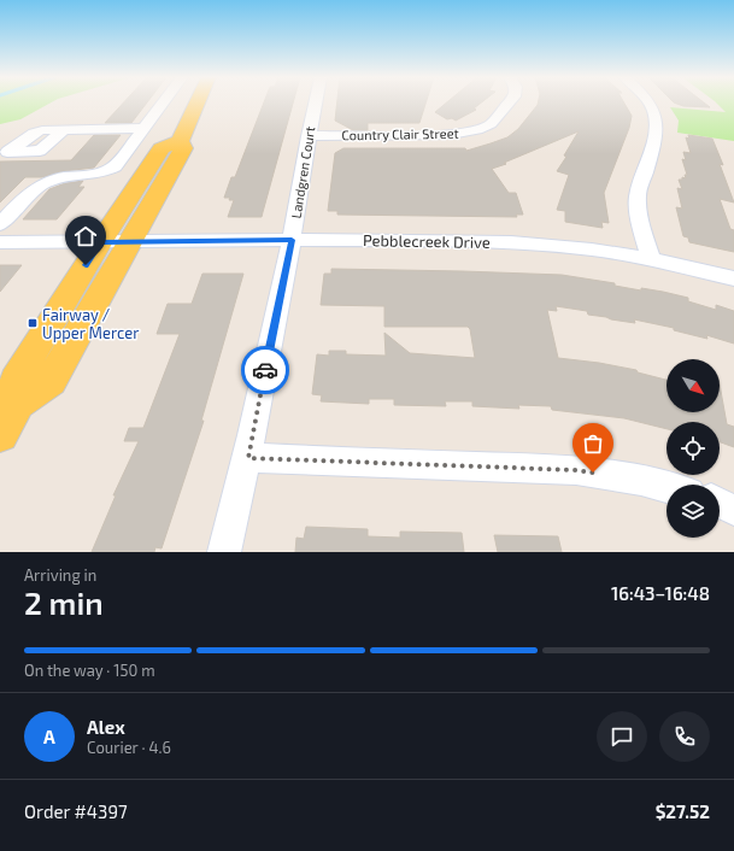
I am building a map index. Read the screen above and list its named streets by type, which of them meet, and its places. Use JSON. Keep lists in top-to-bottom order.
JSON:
{
  "streets": {
    "street": ["Country Clair Street", "Landgren Court", "Pebblecreek Drive"]
  },
  "crossings": [
    ["Country Clair Street", "Landgren Court"],
    ["Landgren Court", "Pebblecreek Drive"]
  ],
  "places": {
    "transit": ["Fairway / Upper Mercer"]
  },
  "north": "bottom right",
  "page": {
    "heading": ["2 min", "Arriving in", "16:43–16:48"],
    "panel": [
      "Alex",
      "Courier · 4.6",
      "Order #4397",
      "$27.52"
    ],
    "bar": "On the way · 150 m",
    "round": "A"
  }
}
